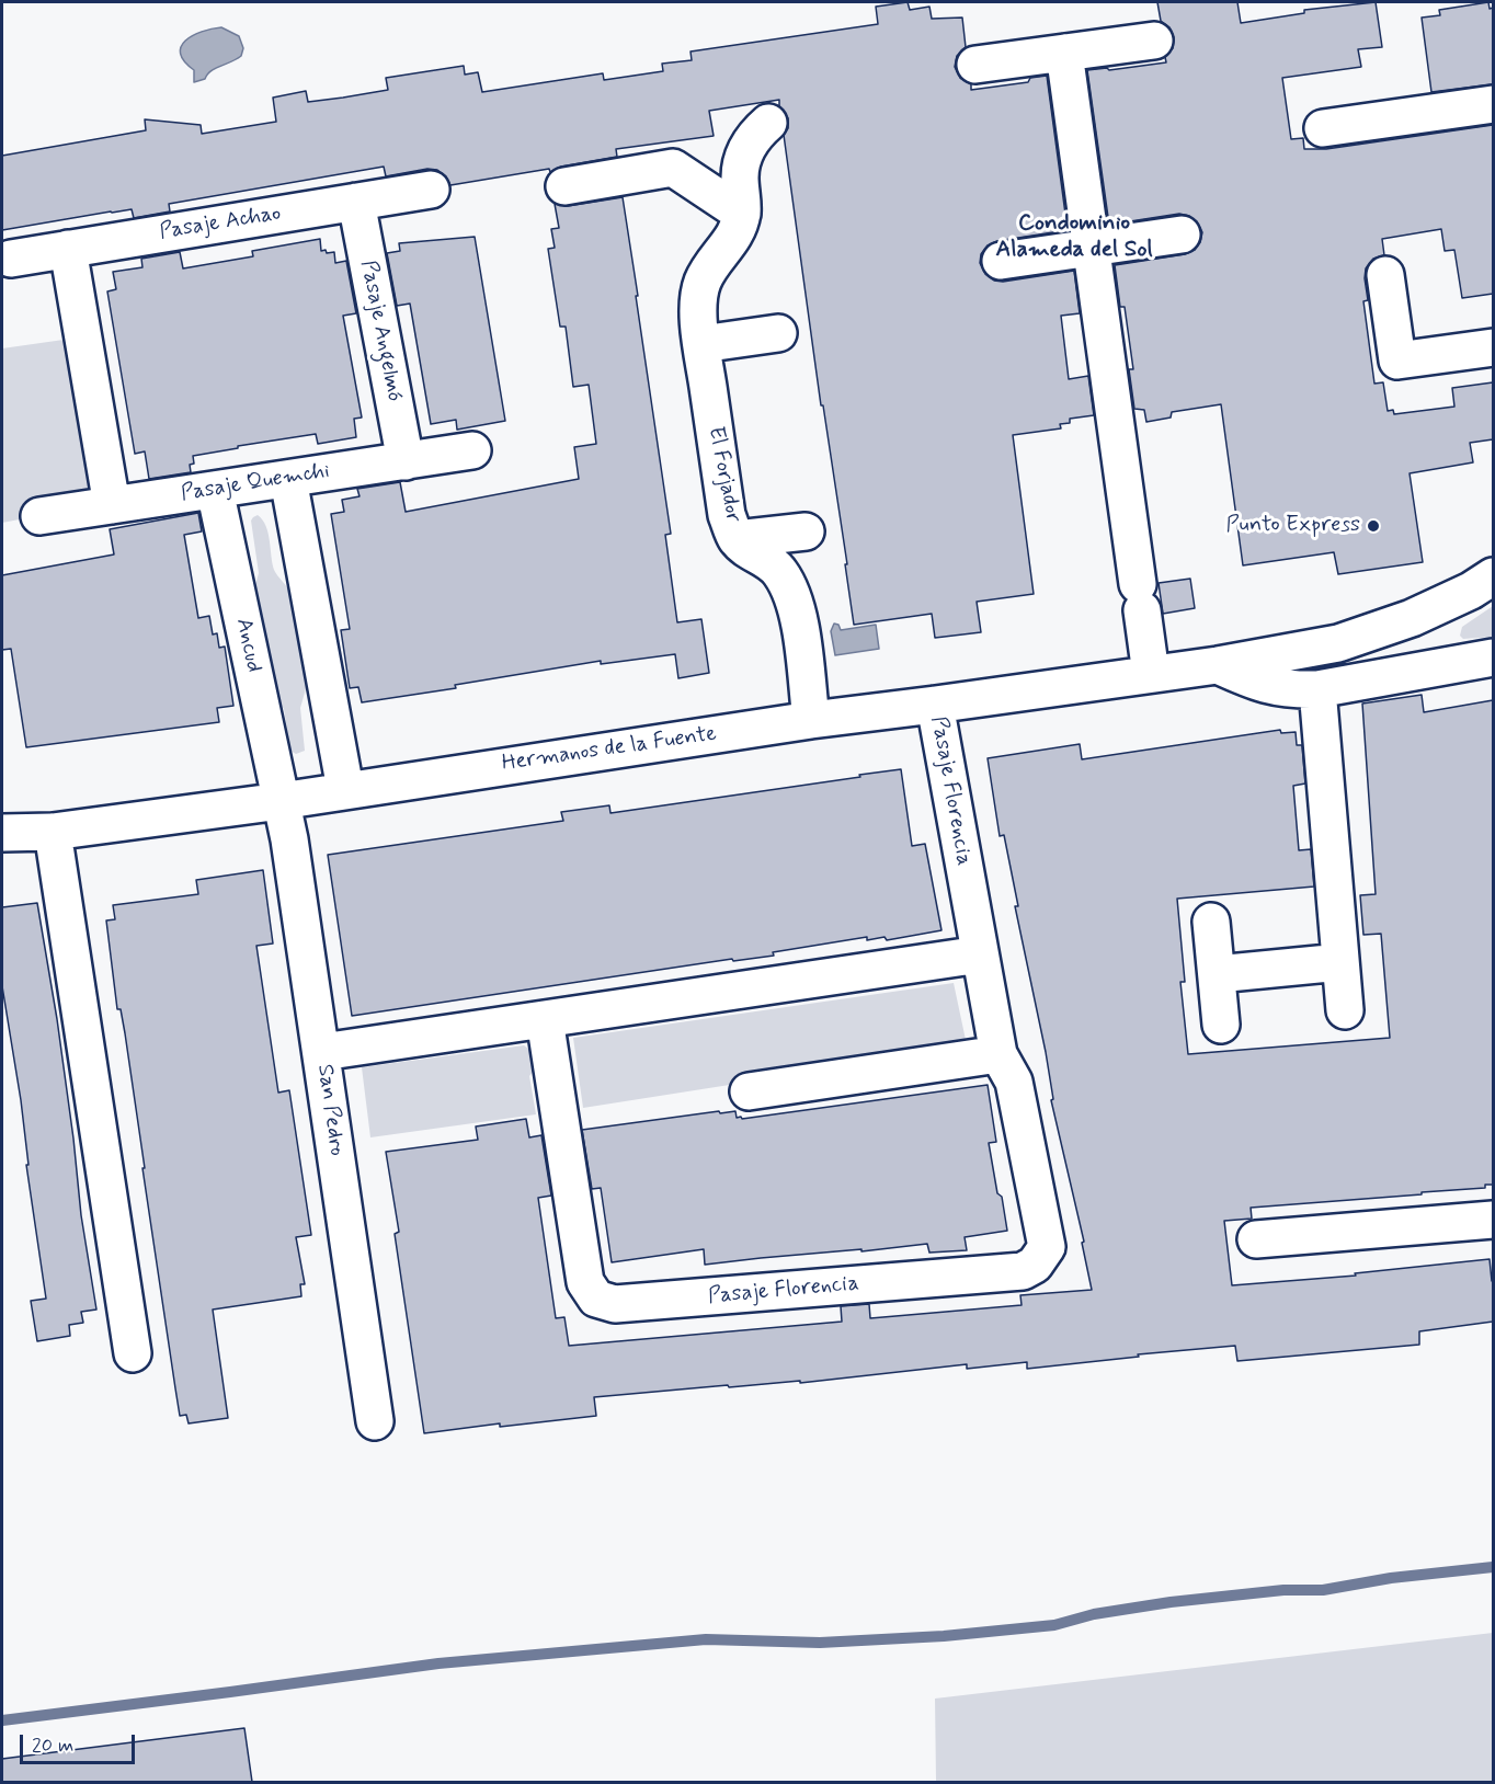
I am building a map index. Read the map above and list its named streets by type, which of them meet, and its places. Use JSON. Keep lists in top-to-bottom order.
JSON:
{
  "streets": {
    "street": [
      "Pasaje Achao",
      "Pasaje Angelmó",
      "El Forjador",
      "Pasaje Quemchi",
      "Ancud",
      "Hermanos de la Fuente",
      "Pasaje Florencia",
      "San Pedro"
    ]
  },
  "crossings": [
    ["Pasaje Achao", "Pasaje Angelmó"],
    ["Pasaje Angelmó", "Pasaje Quemchi"],
    ["El Forjador", "Hermanos de la Fuente"],
    ["Pasaje Quemchi", "Ancud"],
    ["Ancud", "Hermanos de la Fuente"],
    ["Ancud", "San Pedro"],
    ["Hermanos de la Fuente", "Pasaje Florencia"],
    ["Hermanos de la Fuente", "San Pedro"]
  ],
  "districts": ["Condominio Alameda del Sol"],
  "places": ["Punto Express"],
  "scale_bar": "20 m"
}
